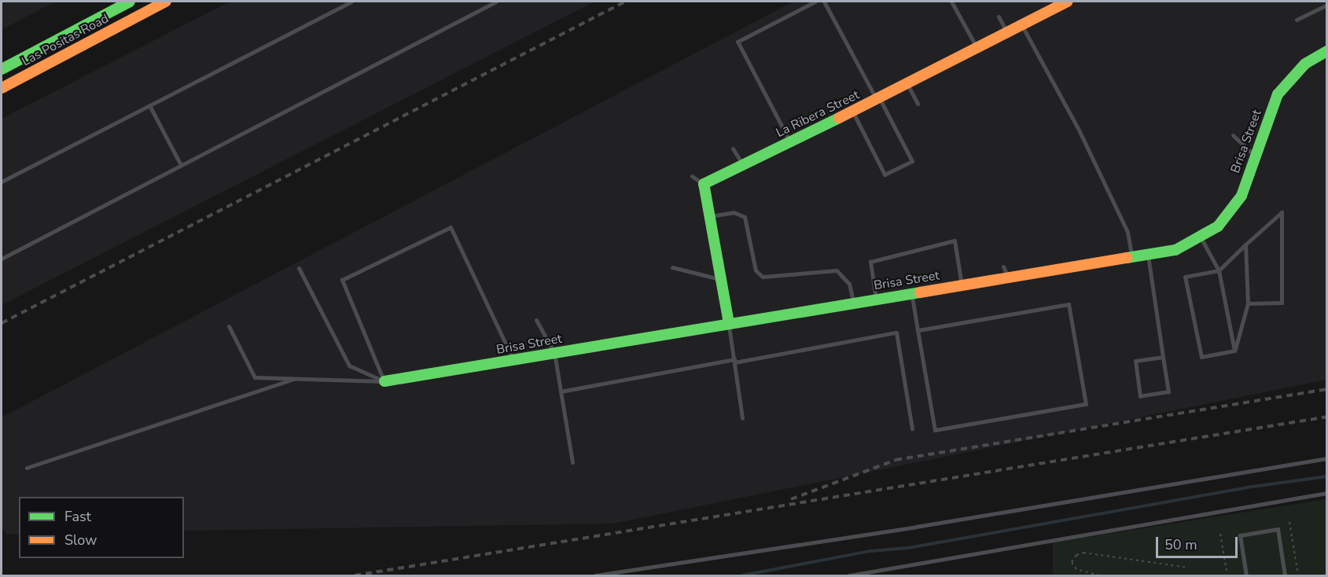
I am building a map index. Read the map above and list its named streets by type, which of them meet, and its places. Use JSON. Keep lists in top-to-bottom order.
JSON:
{
  "streets": {
    "street": ["Las Positas Road", "La Ribera Street", "Brisa Street"]
  },
  "legend": ["Fast", "Slow"],
  "scale_bar": "50 m"
}
